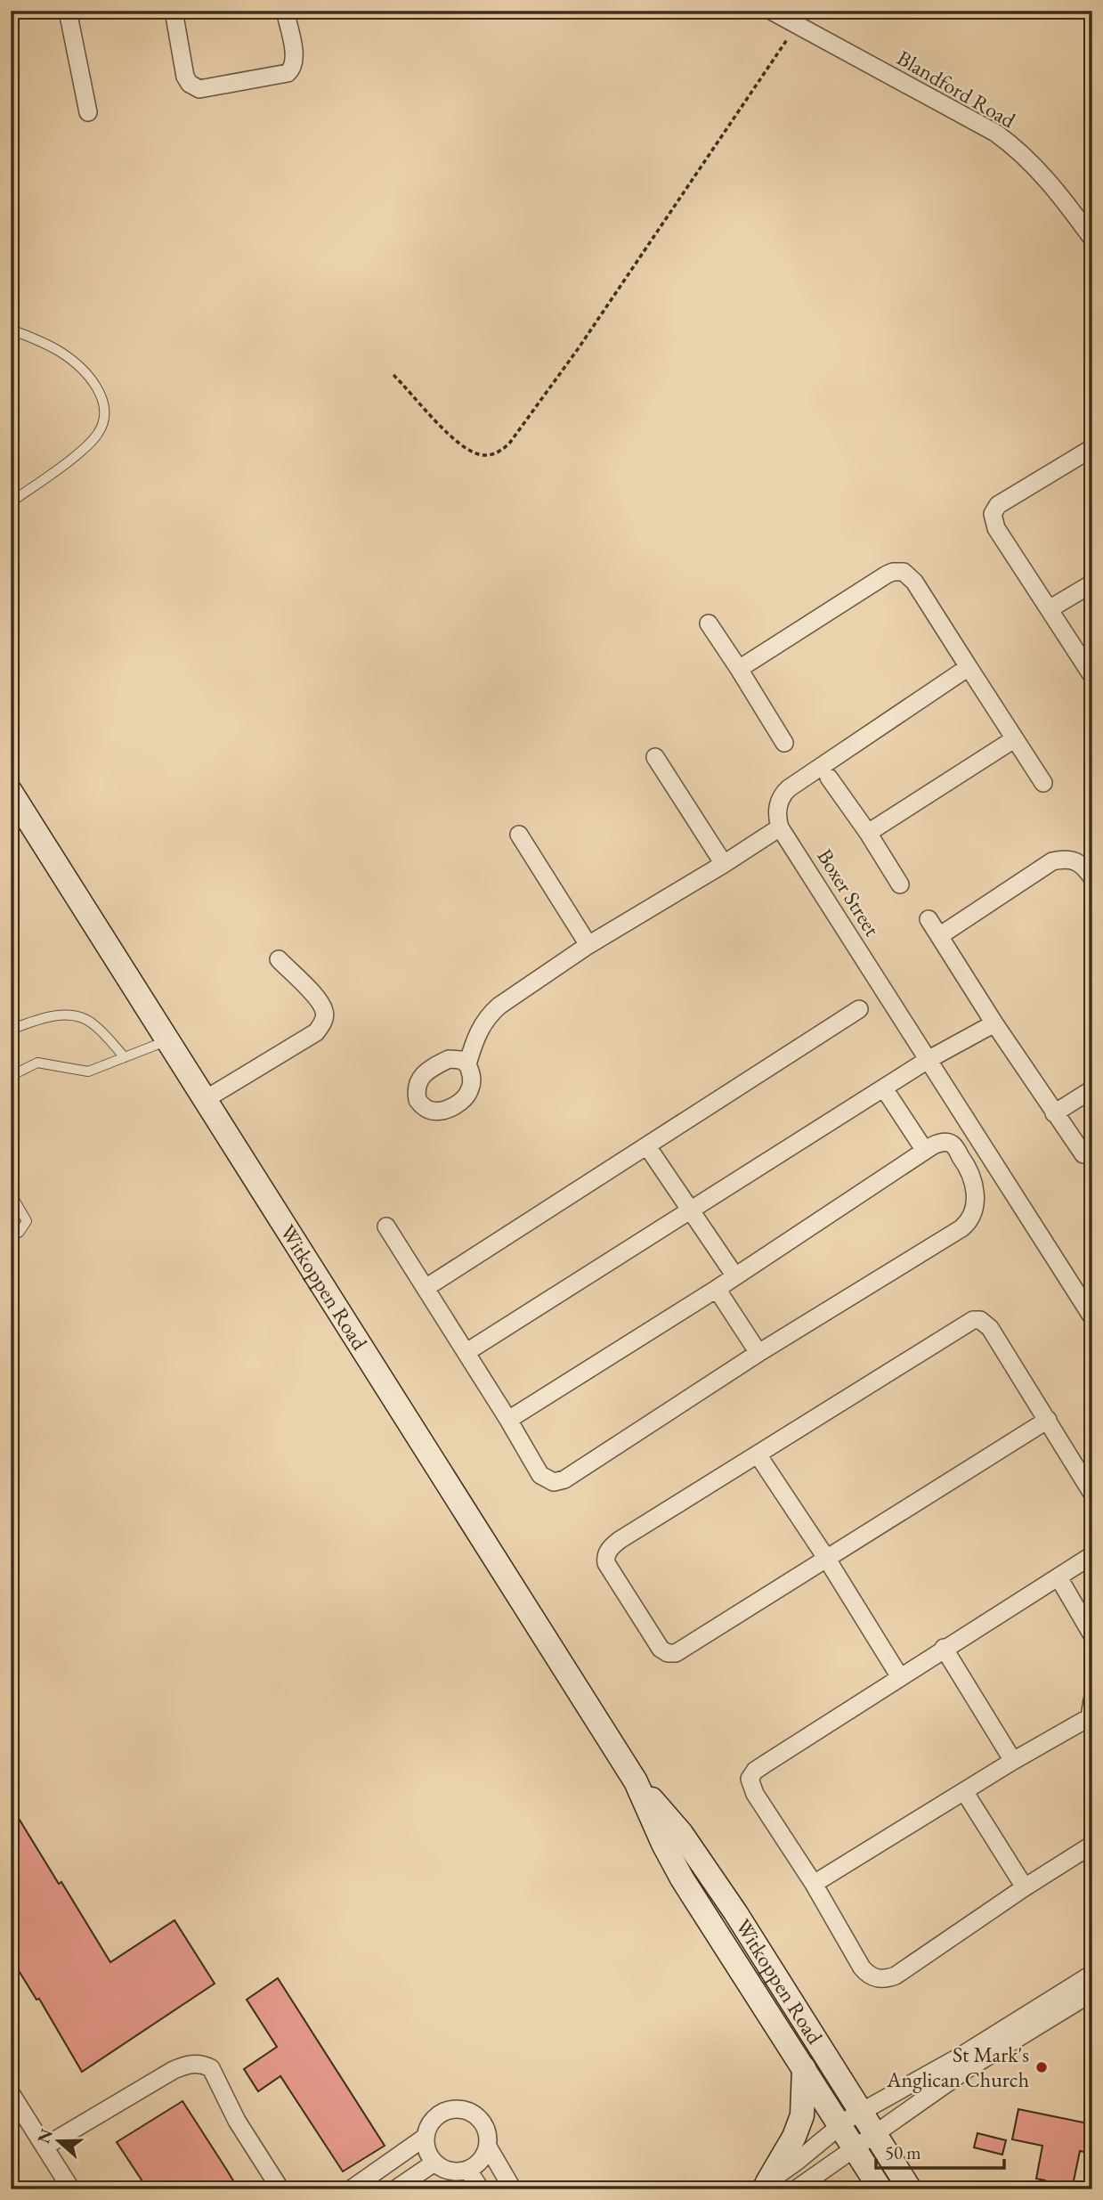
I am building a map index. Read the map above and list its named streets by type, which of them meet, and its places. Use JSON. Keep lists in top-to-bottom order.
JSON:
{
  "streets": {
    "main road": ["Witkoppen Road"],
    "street": ["Blandford Road", "Boxer Street"]
  },
  "places": ["St Mark's Anglican Church"],
  "scale_bar": "50 m",
  "north": "left"
}
